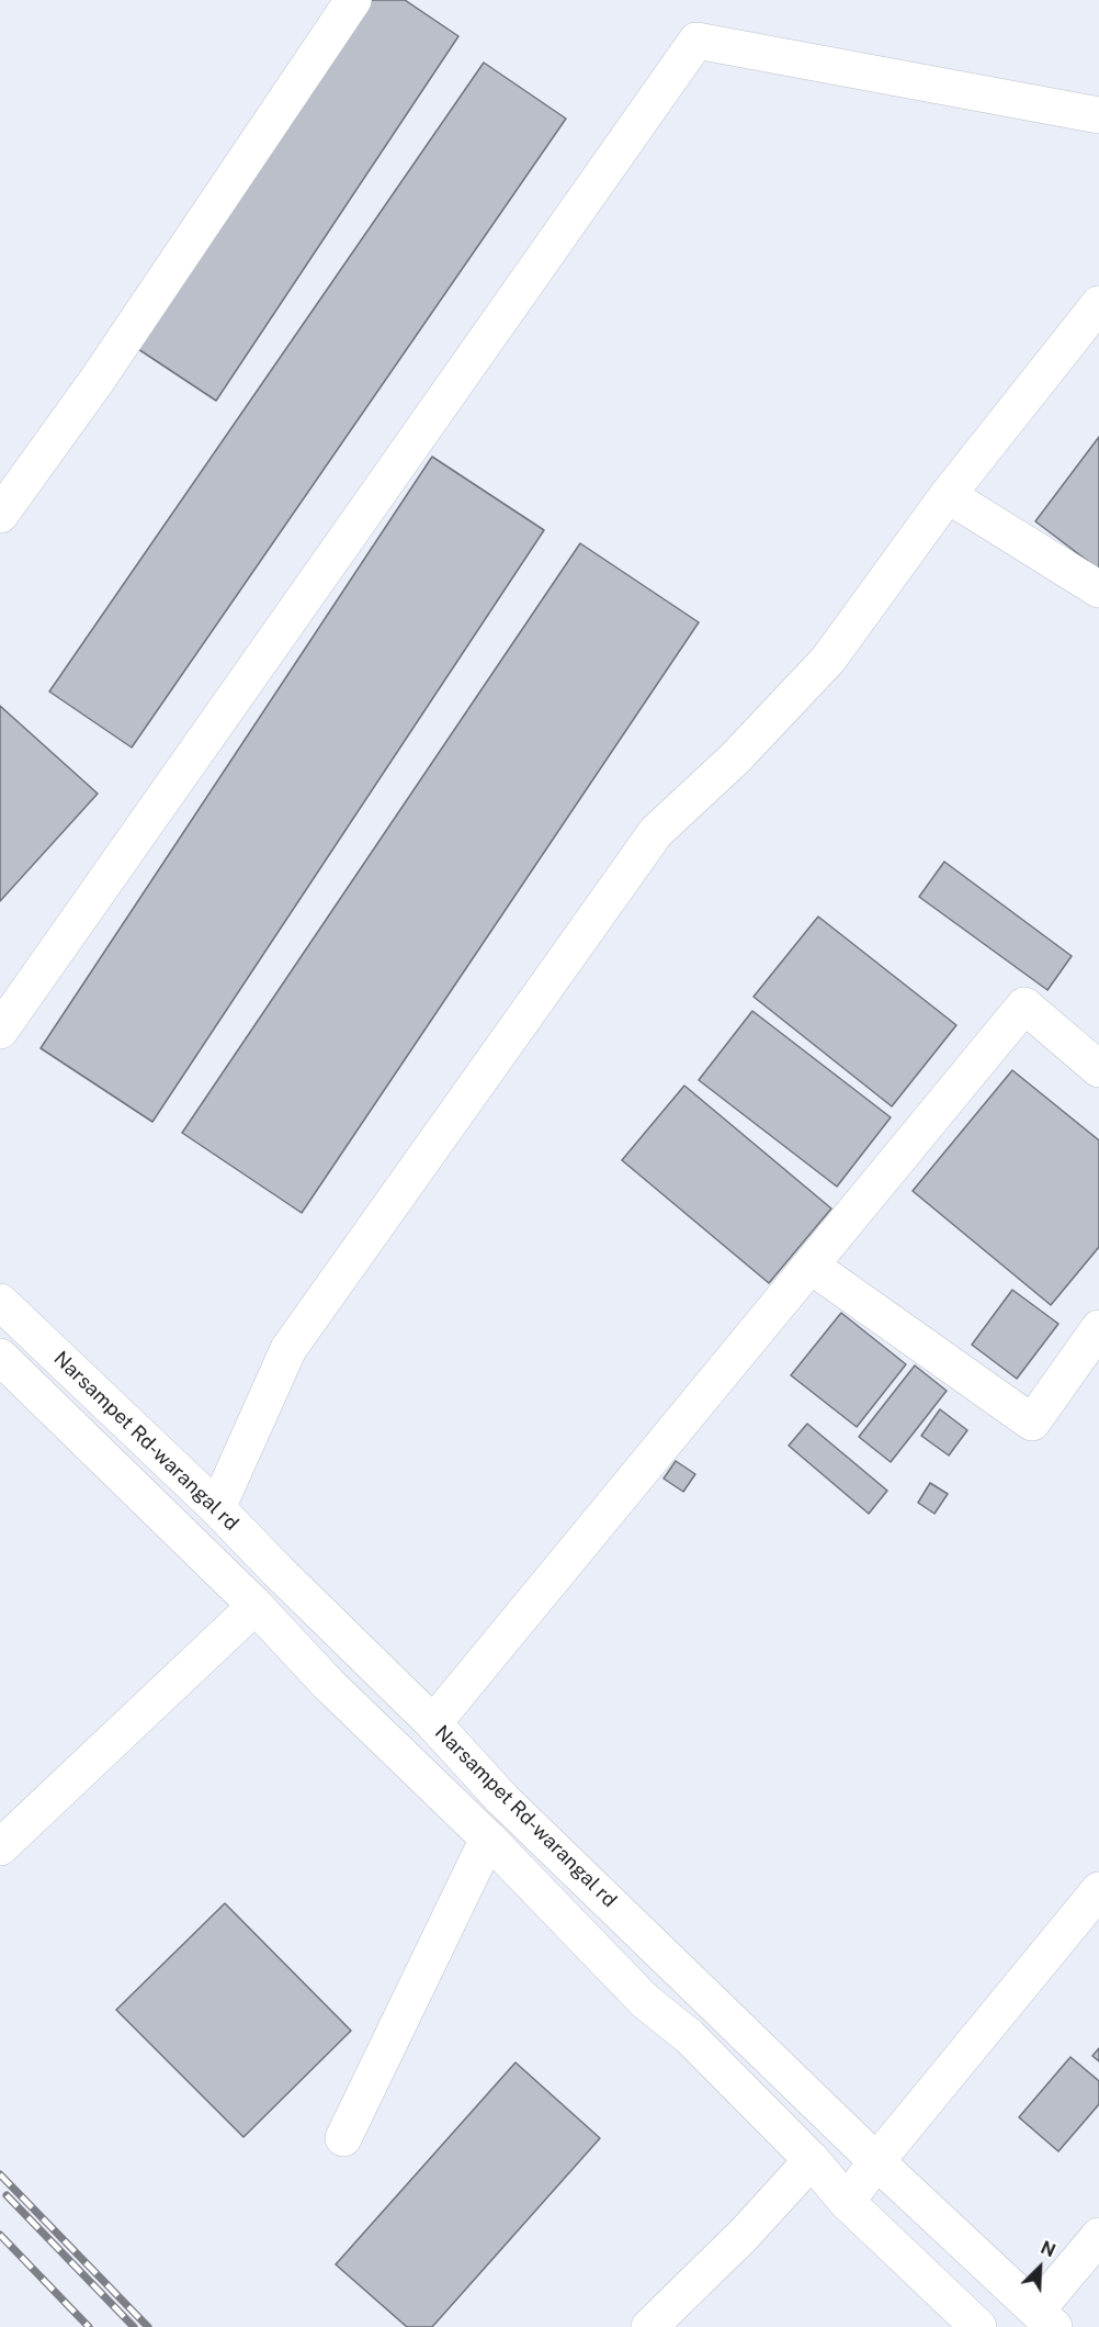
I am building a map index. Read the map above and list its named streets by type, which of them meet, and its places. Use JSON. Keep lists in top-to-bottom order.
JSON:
{
  "streets": {
    "street": ["Narsampet Rd-warangal rd"]
  },
  "north": "top right"
}
